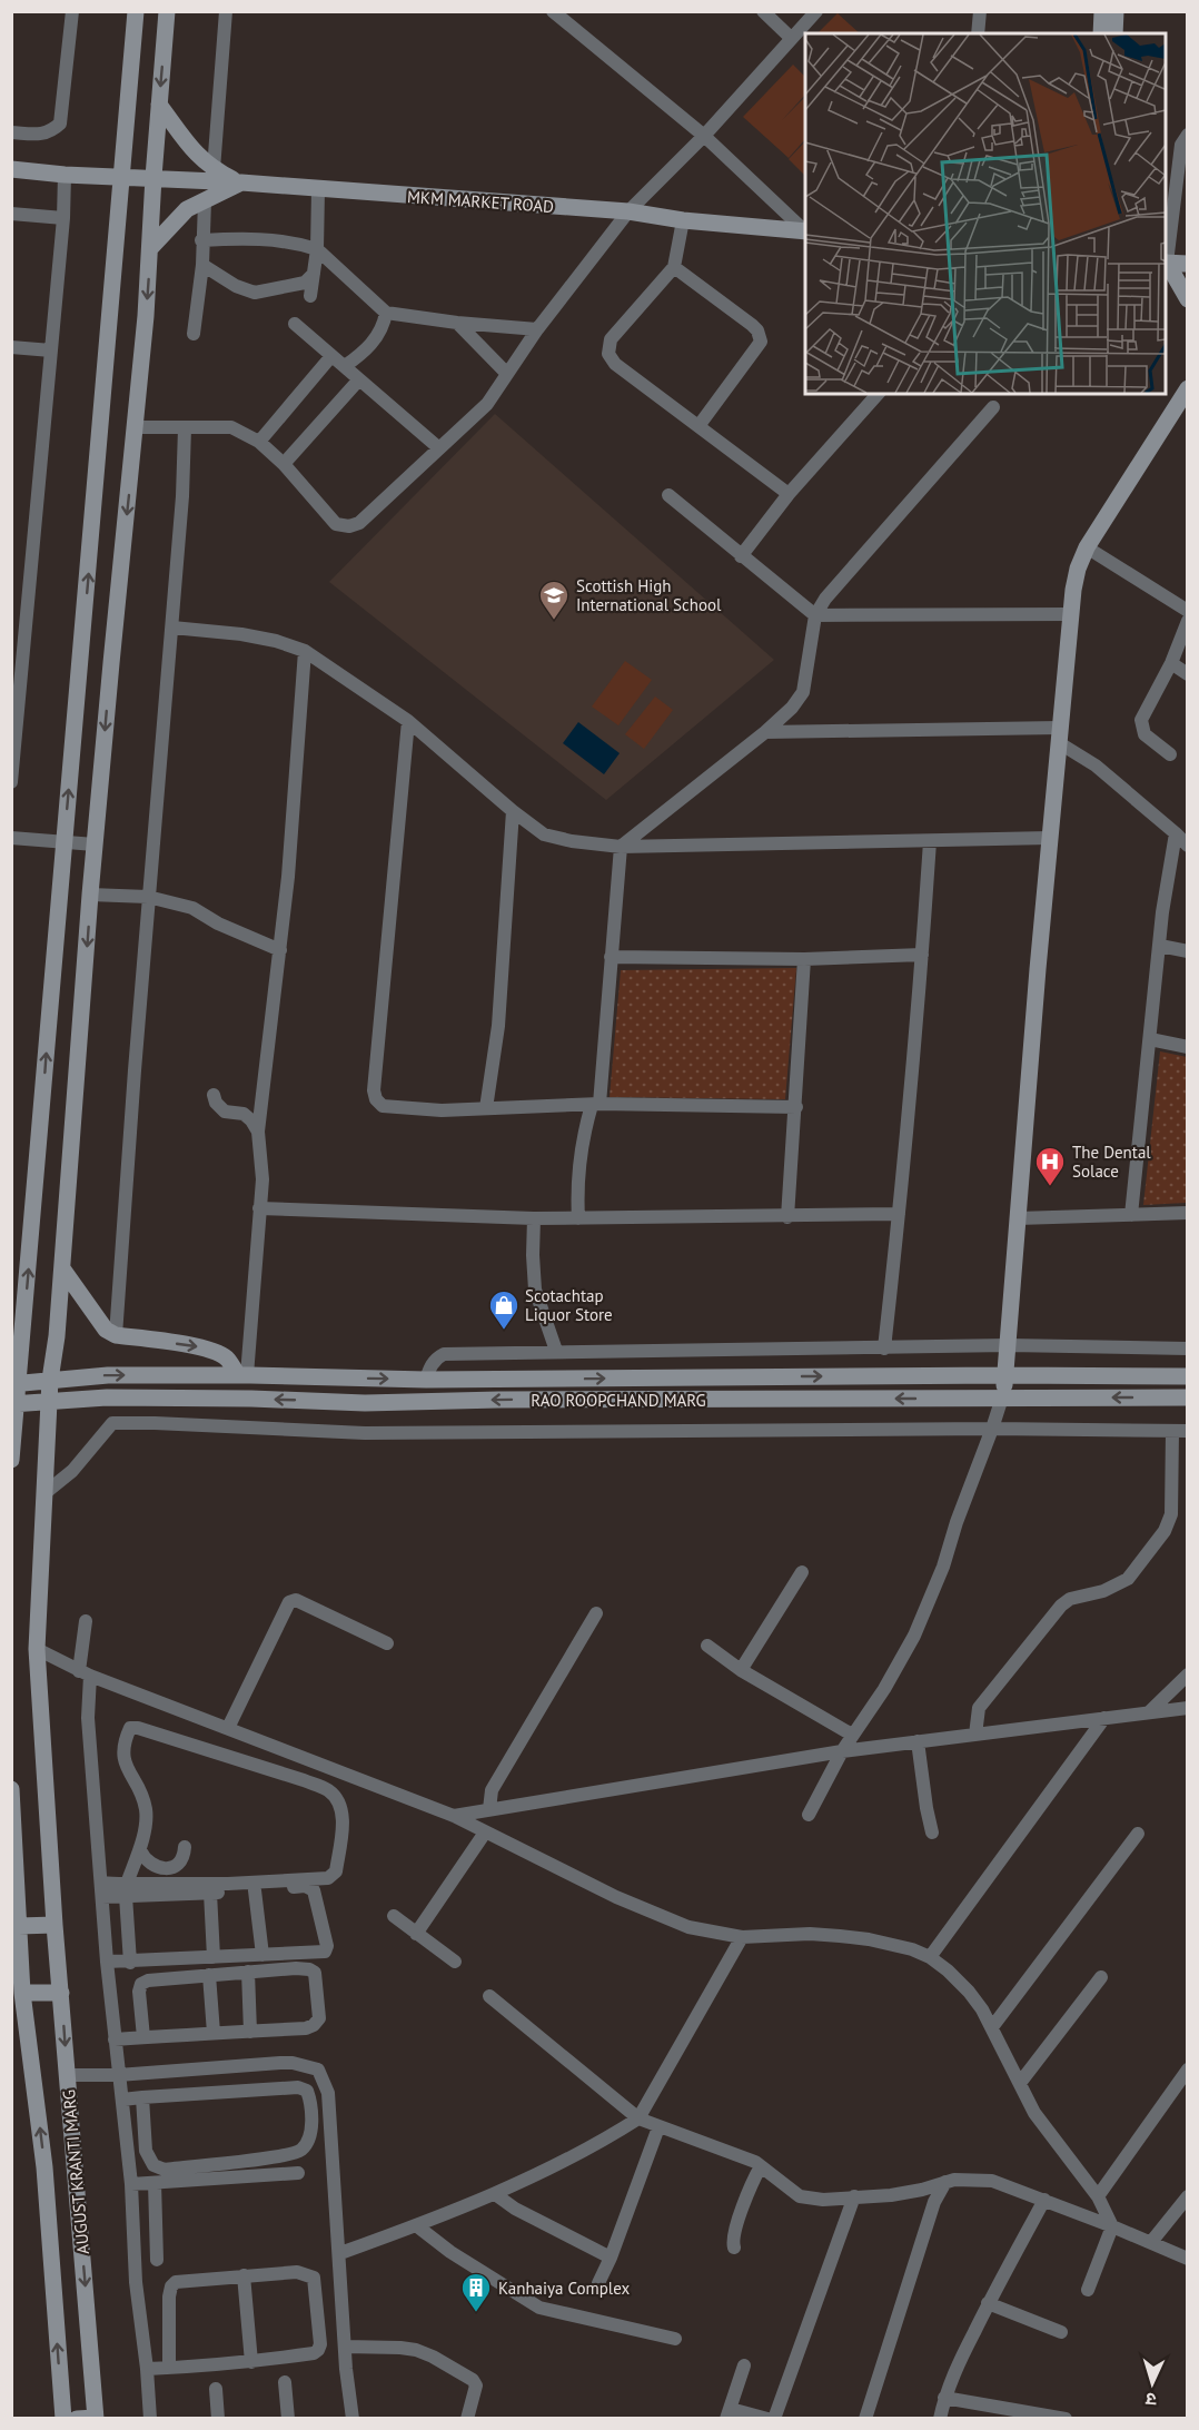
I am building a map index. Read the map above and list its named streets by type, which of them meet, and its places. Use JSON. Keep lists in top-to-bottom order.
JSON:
{
  "streets": {
    "main road": ["MKM MARKET ROAD", "RAO ROOPCHAND MARG", "AUGUST KRANTI MARG"]
  },
  "crossings": [
    ["MKM MARKET ROAD", "AUGUST KRANTI MARG"],
    ["RAO ROOPCHAND MARG", "AUGUST KRANTI MARG"]
  ],
  "places": {
    "school or university": ["Scottish High International School"],
    "hospital": ["The Dental Solace"],
    "shop": ["Scotachtap Liquor Store"],
    "building": ["Kanhaiya Complex"]
  },
  "north": "bottom"
}
